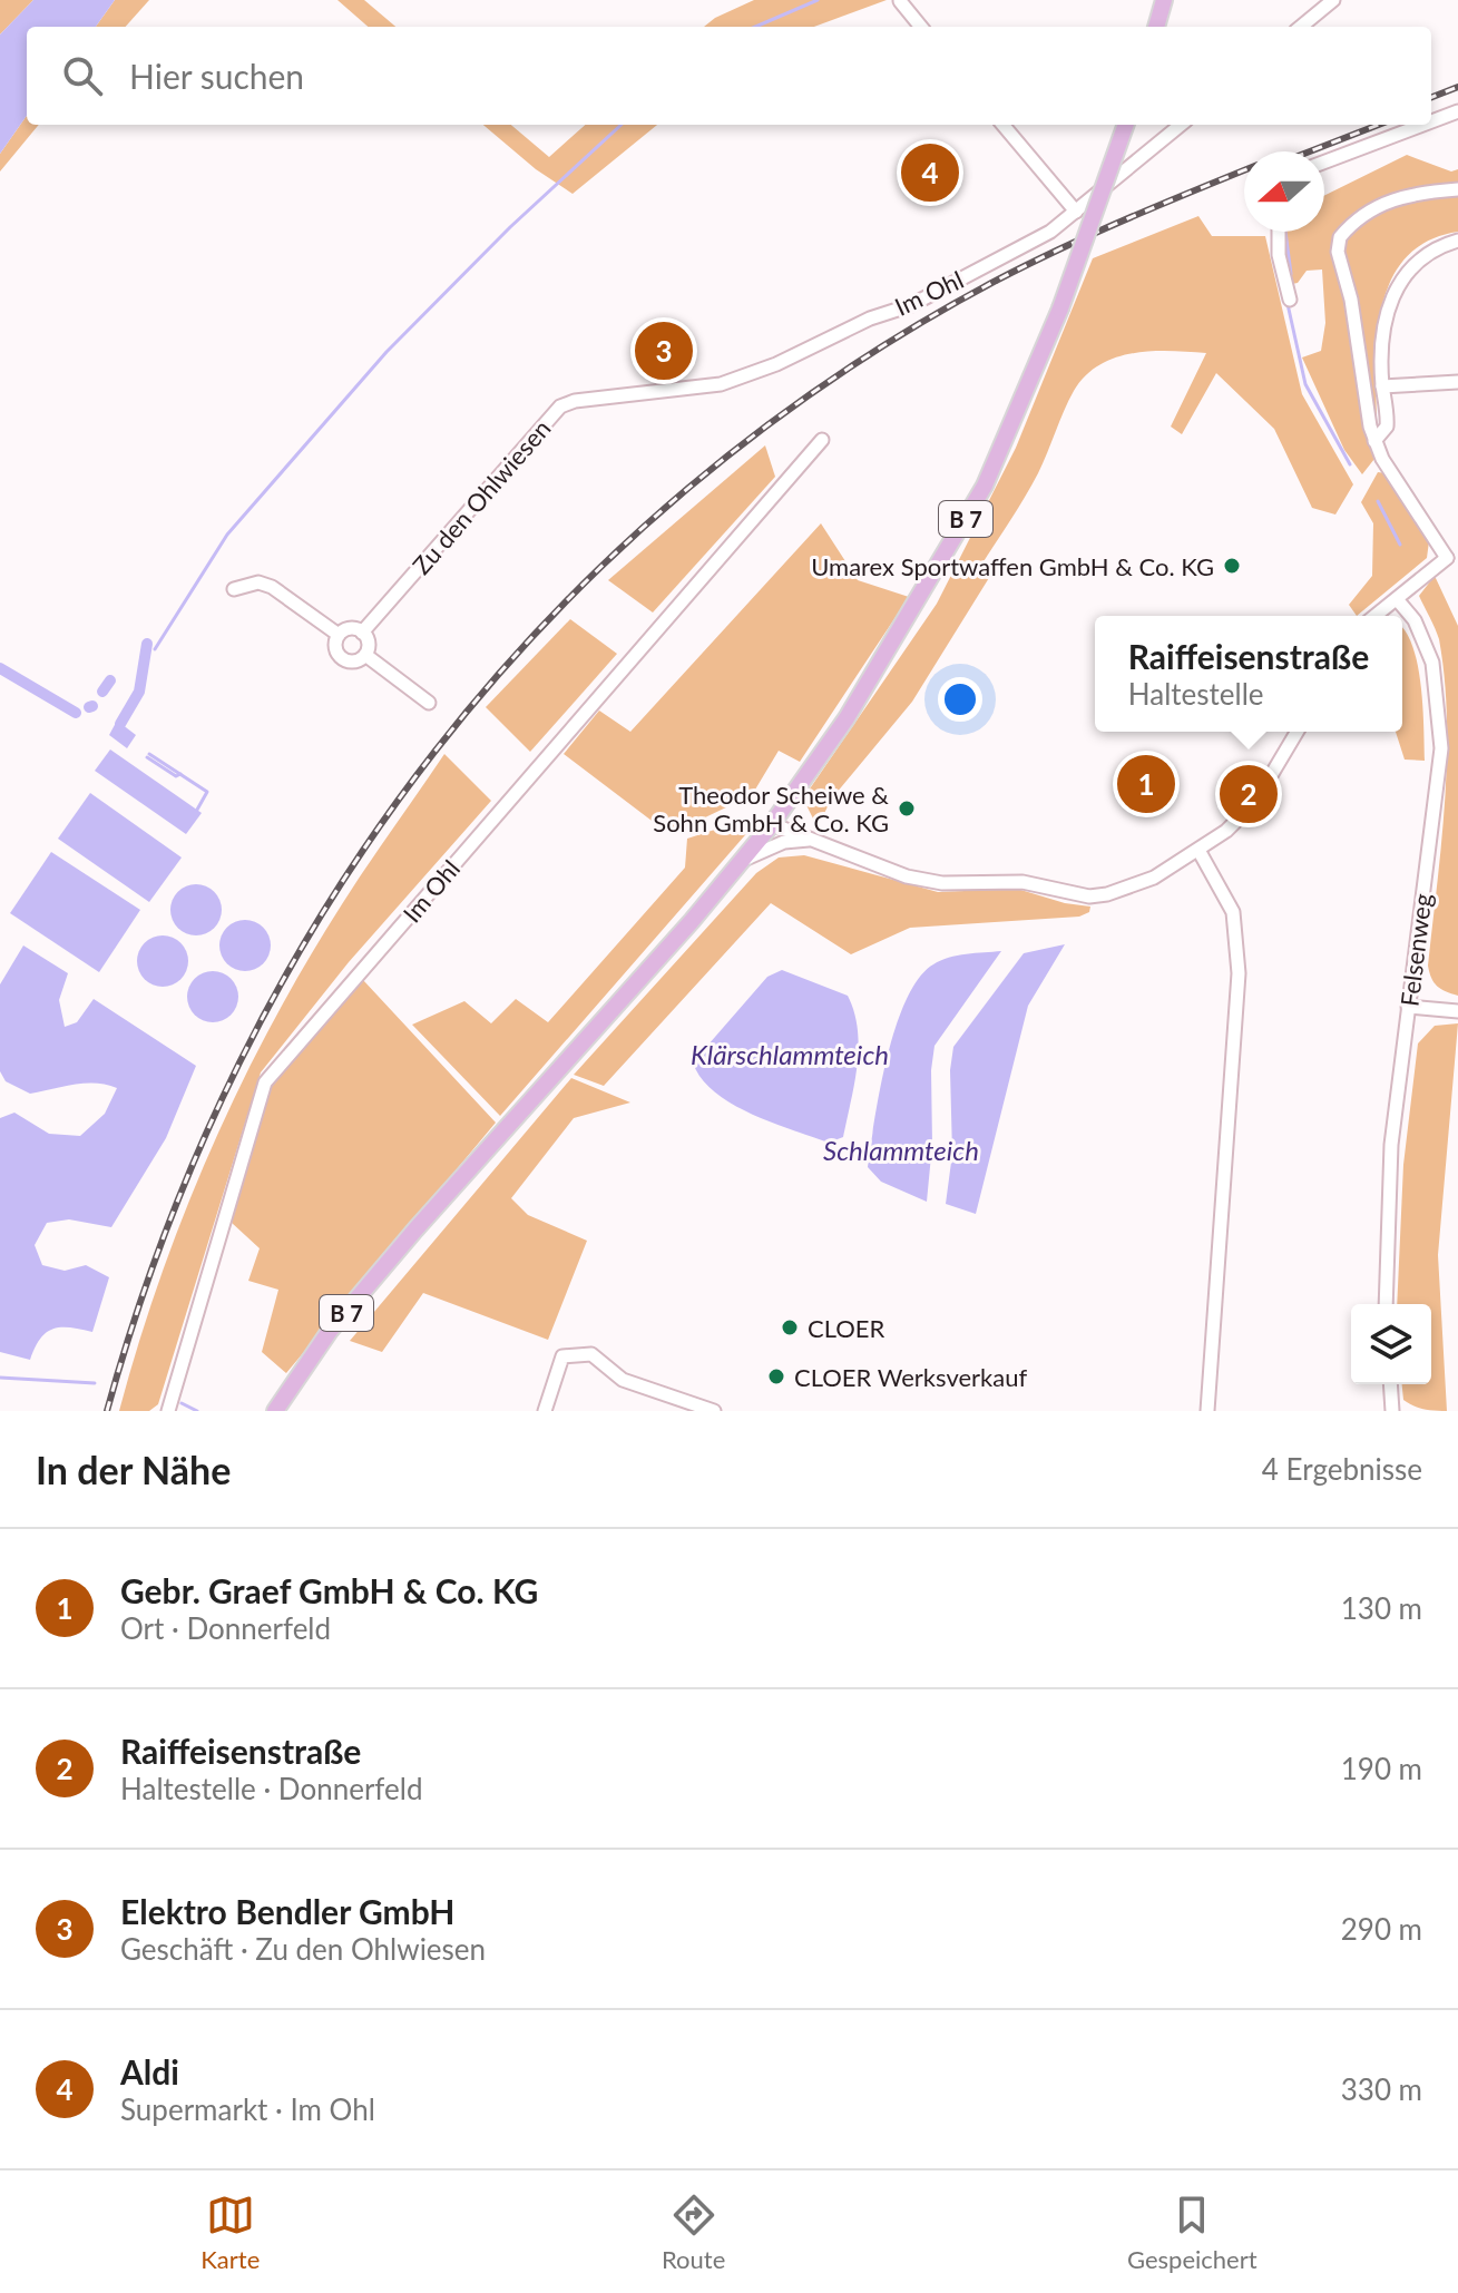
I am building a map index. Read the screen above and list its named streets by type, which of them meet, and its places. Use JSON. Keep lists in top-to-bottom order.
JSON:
{
  "streets": {
    "main road": ["B 7"],
    "street": ["Im Ohl", "Zu den Ohlwiesen", "Felsenweg"]
  },
  "crossings": [
    ["Im Ohl", "Zu den Ohlwiesen"]
  ],
  "water": ["Klärschlammteich", "Schlammteich"],
  "places": [
    "Umarex Sportwaffen GmbH & Co. KG",
    "Theodor Scheiwe & Sohn GmbH & Co. KG",
    "CLOER",
    "CLOER Werksverkauf"
  ],
  "north": "left",
  "page": {
    "search": "Hier suchen",
    "pins": [
      "4",
      "3",
      "1",
      "2"
    ],
    "popup": ["Raiffeisenstraße", "Haltestelle"],
    "heading": ["In der Nähe", "4 Ergebnisse"],
    "list": [
      {
        "mark": "1",
        "name": "Gebr. Graef GmbH & Co. KG",
        "note": "Ort · Donnerfeld",
        "value": "130 m"
      },
      {
        "mark": "2",
        "name": "Raiffeisenstraße",
        "note": "Haltestelle · Donnerfeld",
        "value": "190 m"
      },
      {
        "mark": "3",
        "name": "Elektro Bendler GmbH",
        "note": "Geschäft · Zu den Ohlwiesen",
        "value": "290 m"
      },
      {
        "mark": "4",
        "name": "Aldi",
        "note": "Supermarkt · Im Ohl",
        "value": "330 m"
      }
    ],
    "nav": ["Karte", "Route", "Gespeichert"]
  }
}
